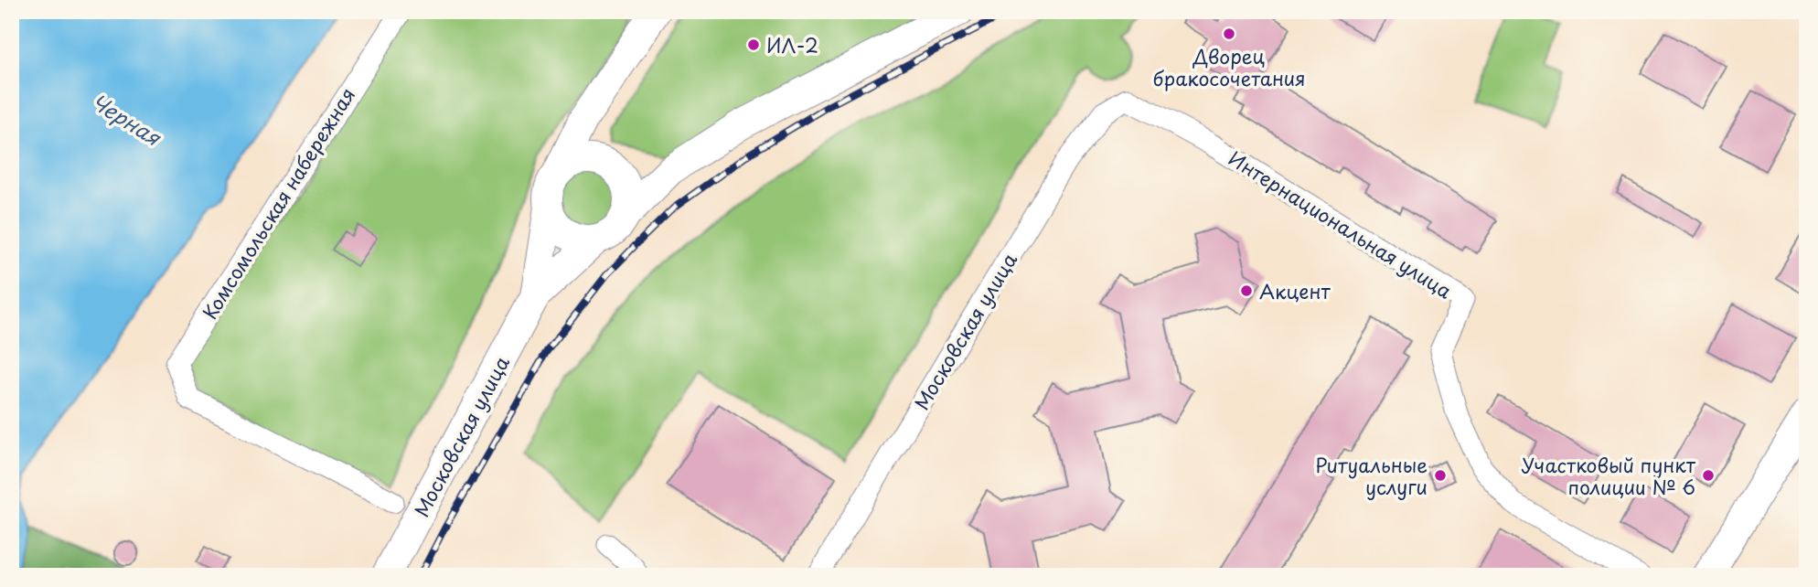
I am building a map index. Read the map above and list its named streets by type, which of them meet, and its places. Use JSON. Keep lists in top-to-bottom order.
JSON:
{
  "streets": {
    "main road": ["Московская улица"],
    "street": ["Комсомольская набережная", "Интернациональная улица"]
  },
  "crossings": [
    ["Интернациональная улица", "Московская улица"]
  ],
  "water": ["Черная"],
  "places": [
    "Дворец бракосочетания",
    "ИЛ-2",
    "Акцент",
    "Ритуальные услуги",
    "Участковый пункт полиции № 6"
  ]
}
